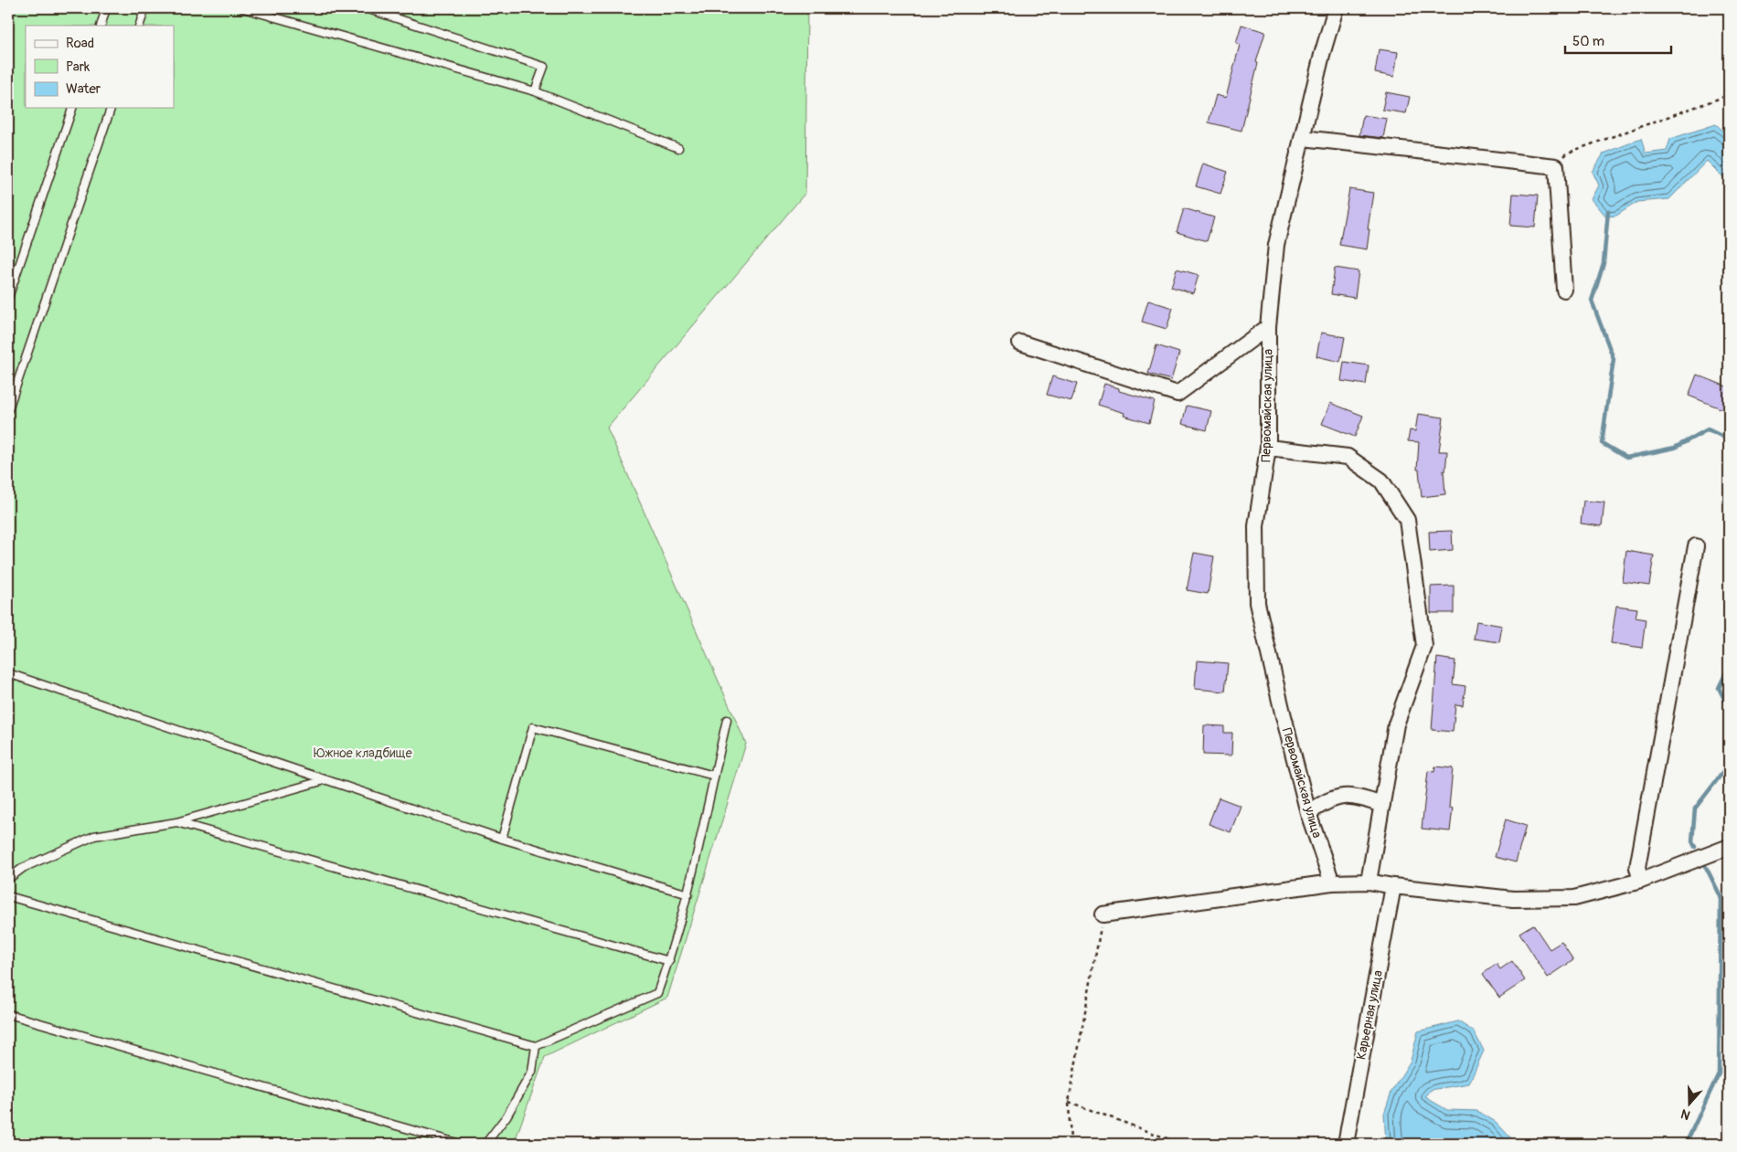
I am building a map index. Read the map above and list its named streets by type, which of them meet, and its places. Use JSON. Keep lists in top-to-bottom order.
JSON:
{
  "streets": {
    "street": ["Первомайская улица", "Карьерная улица"]
  },
  "parks": ["Южное кладбище"],
  "legend": ["Road", "Park", "Water"],
  "scale_bar": "50 m",
  "north": "bottom"
}
